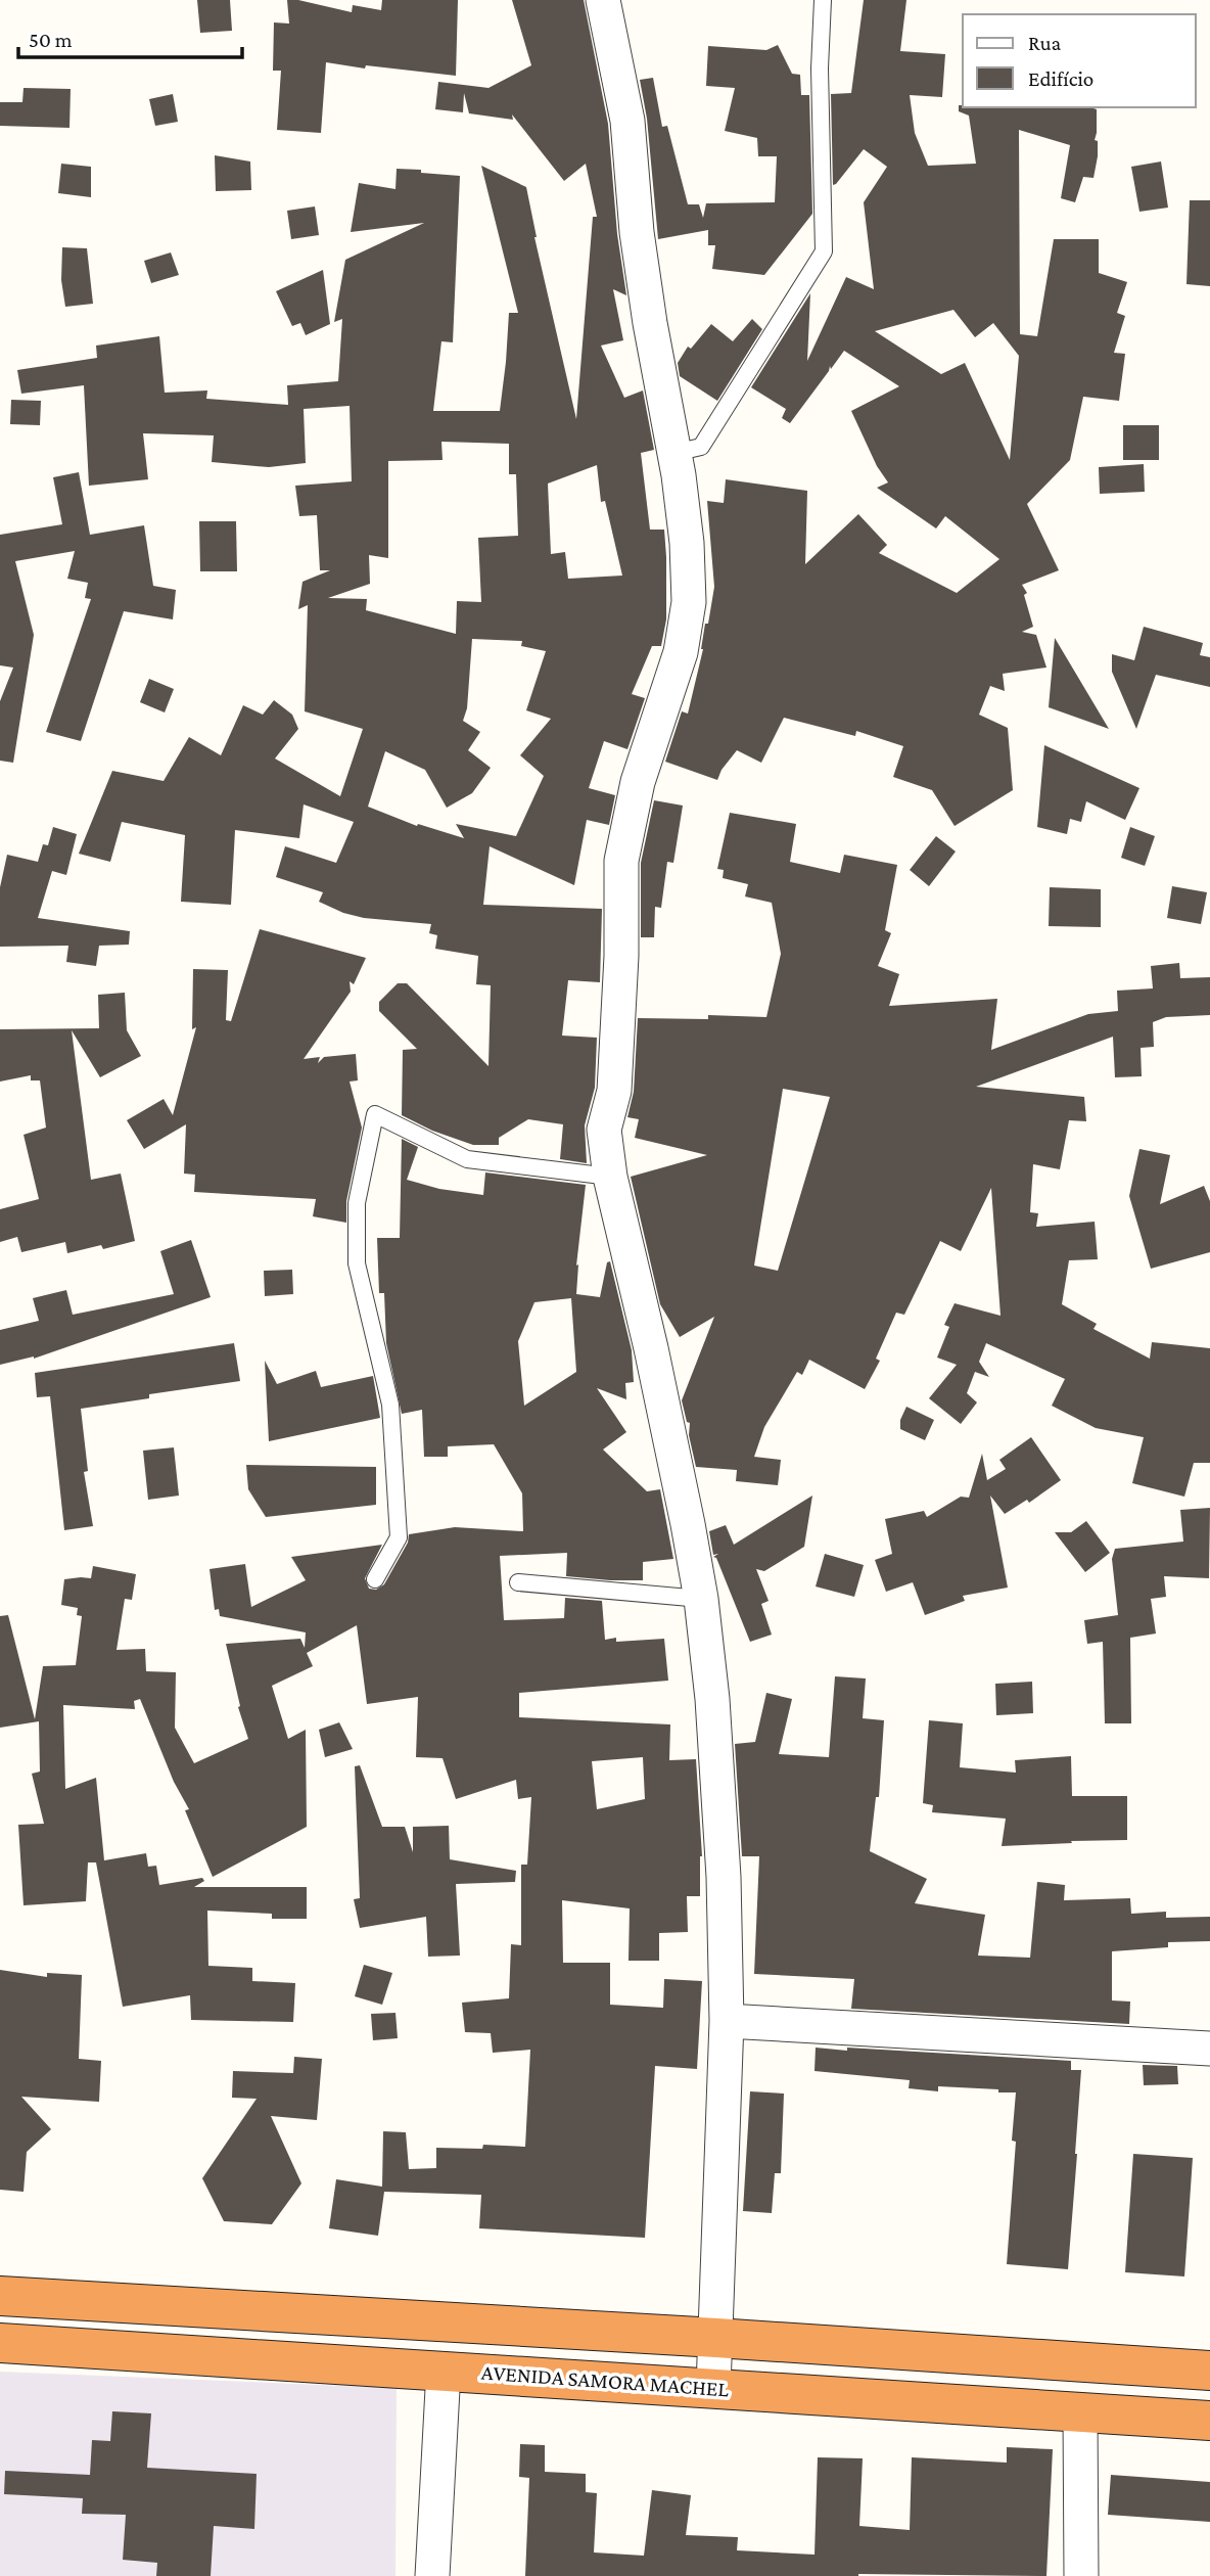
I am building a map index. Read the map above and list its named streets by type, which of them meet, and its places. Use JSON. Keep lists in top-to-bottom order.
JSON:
{
  "streets": {
    "highway": ["AVENIDA SAMORA MACHEL"]
  },
  "legend": ["Rua", "Edifício"],
  "scale_bar": "50 m"
}
